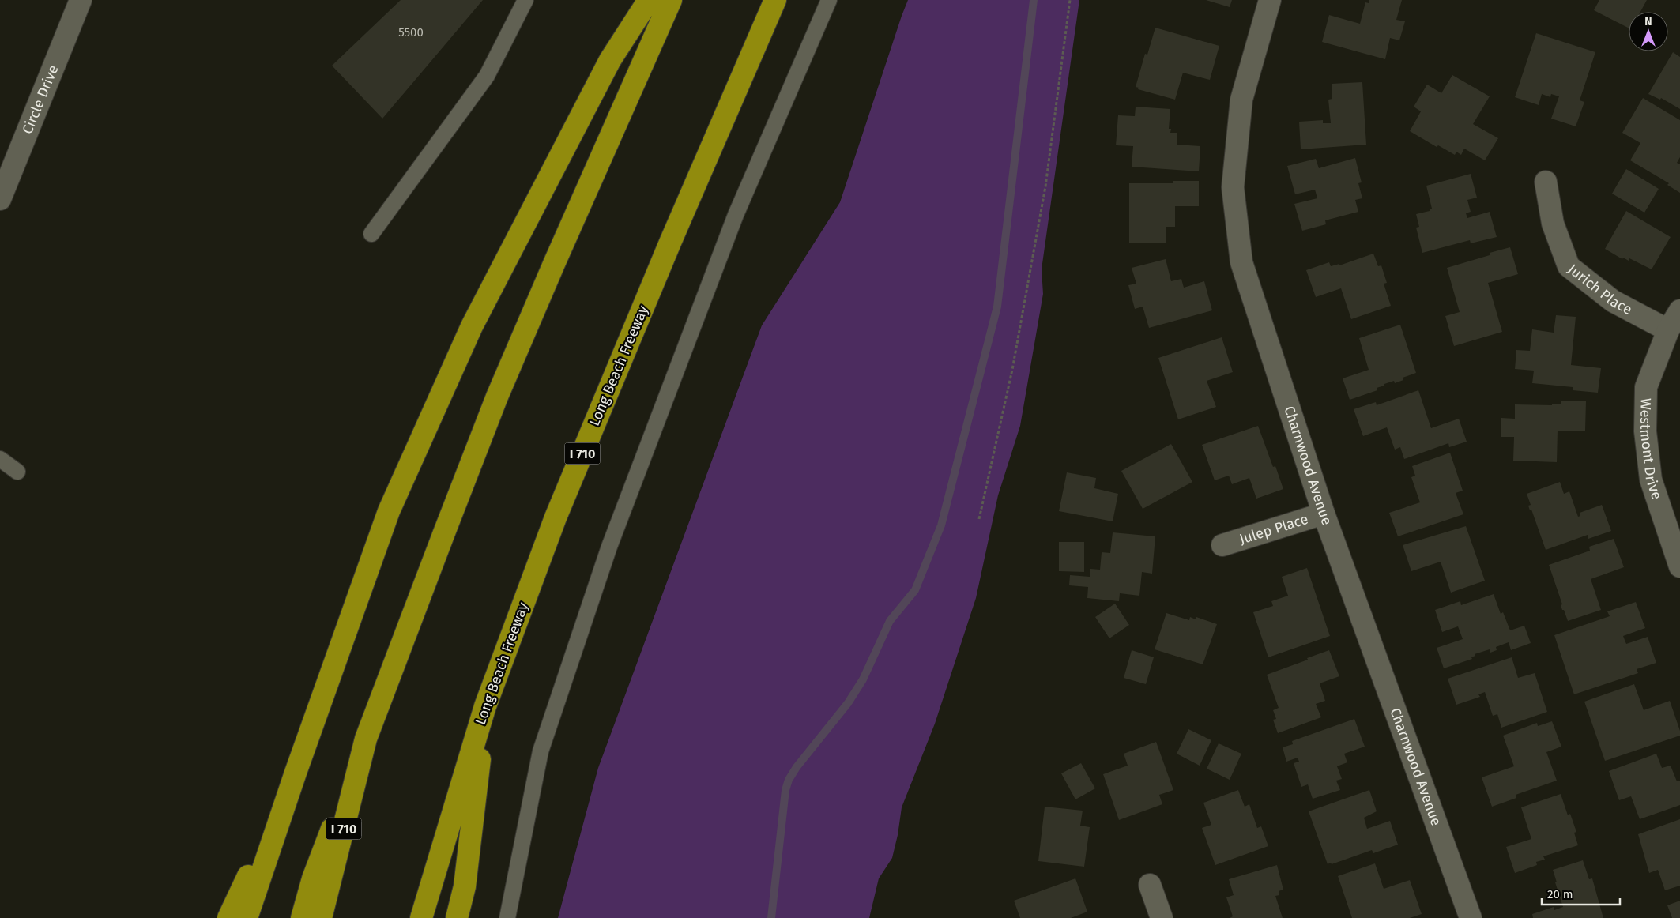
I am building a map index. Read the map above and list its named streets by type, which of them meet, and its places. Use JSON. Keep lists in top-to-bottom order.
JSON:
{
  "streets": {
    "highway": ["Long Beach Freeway", "I 710"],
    "street": [
      "Circle Drive",
      "Jurich Place",
      "Westmont Drive",
      "Charnwood Avenue",
      "Julep Place"
    ]
  },
  "crossings": [
    ["Jurich Place", "Westmont Drive"],
    ["Charnwood Avenue", "Julep Place"]
  ],
  "house_numbers": ["5500"],
  "scale_bar": "20 m",
  "north": "top"
}
